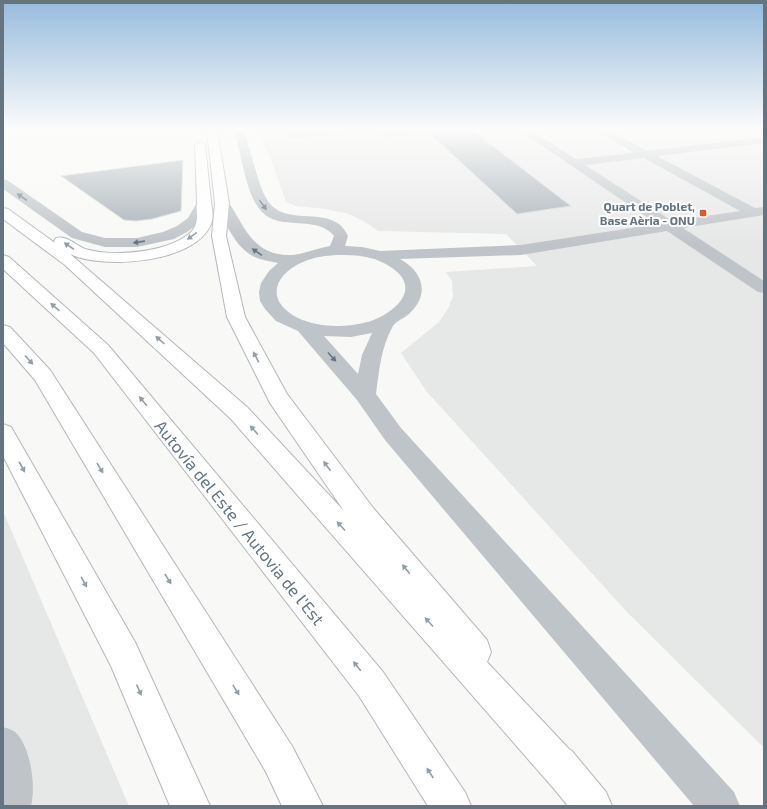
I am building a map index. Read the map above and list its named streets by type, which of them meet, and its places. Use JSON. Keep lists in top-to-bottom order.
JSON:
{
  "streets": {
    "main road": ["Autovía del Este / Autovia de l'Est"]
  },
  "places": {
    "transit": ["Quart de Poblet, Base Aèria - ONU"]
  }
}
